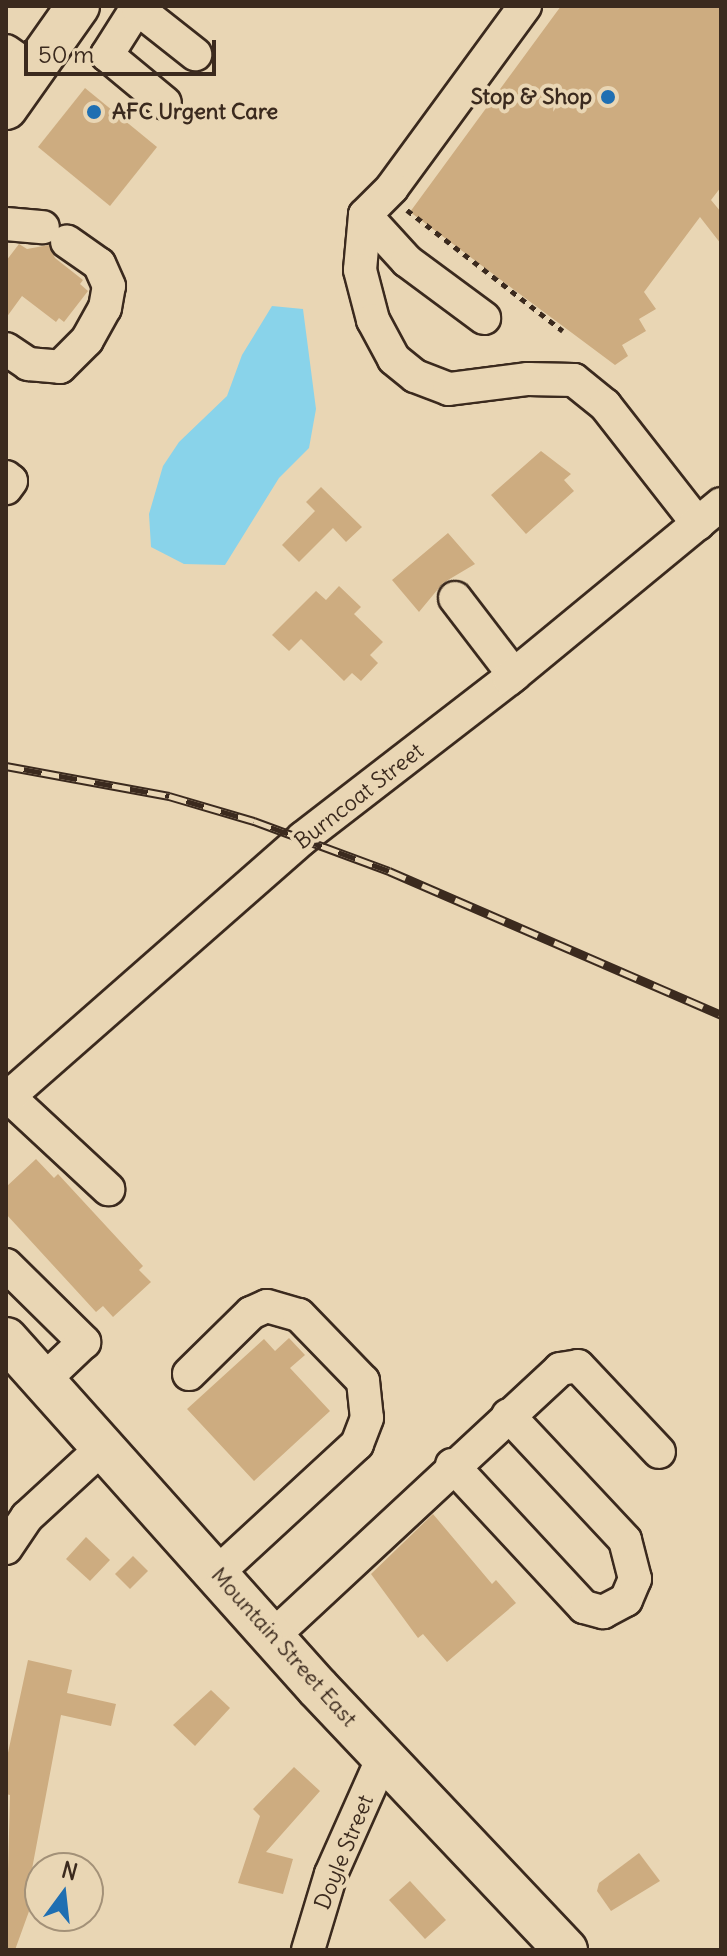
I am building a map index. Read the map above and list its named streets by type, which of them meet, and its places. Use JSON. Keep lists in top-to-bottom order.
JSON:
{
  "streets": {
    "main road": ["Mountain Street East"],
    "street": ["Burncoat Street", "Doyle Street"]
  },
  "crossings": [
    ["Mountain Street East", "Doyle Street"]
  ],
  "places": ["Stop & Shop", "AFC Urgent Care"],
  "scale_bar": "50 m",
  "north": "top"
}
